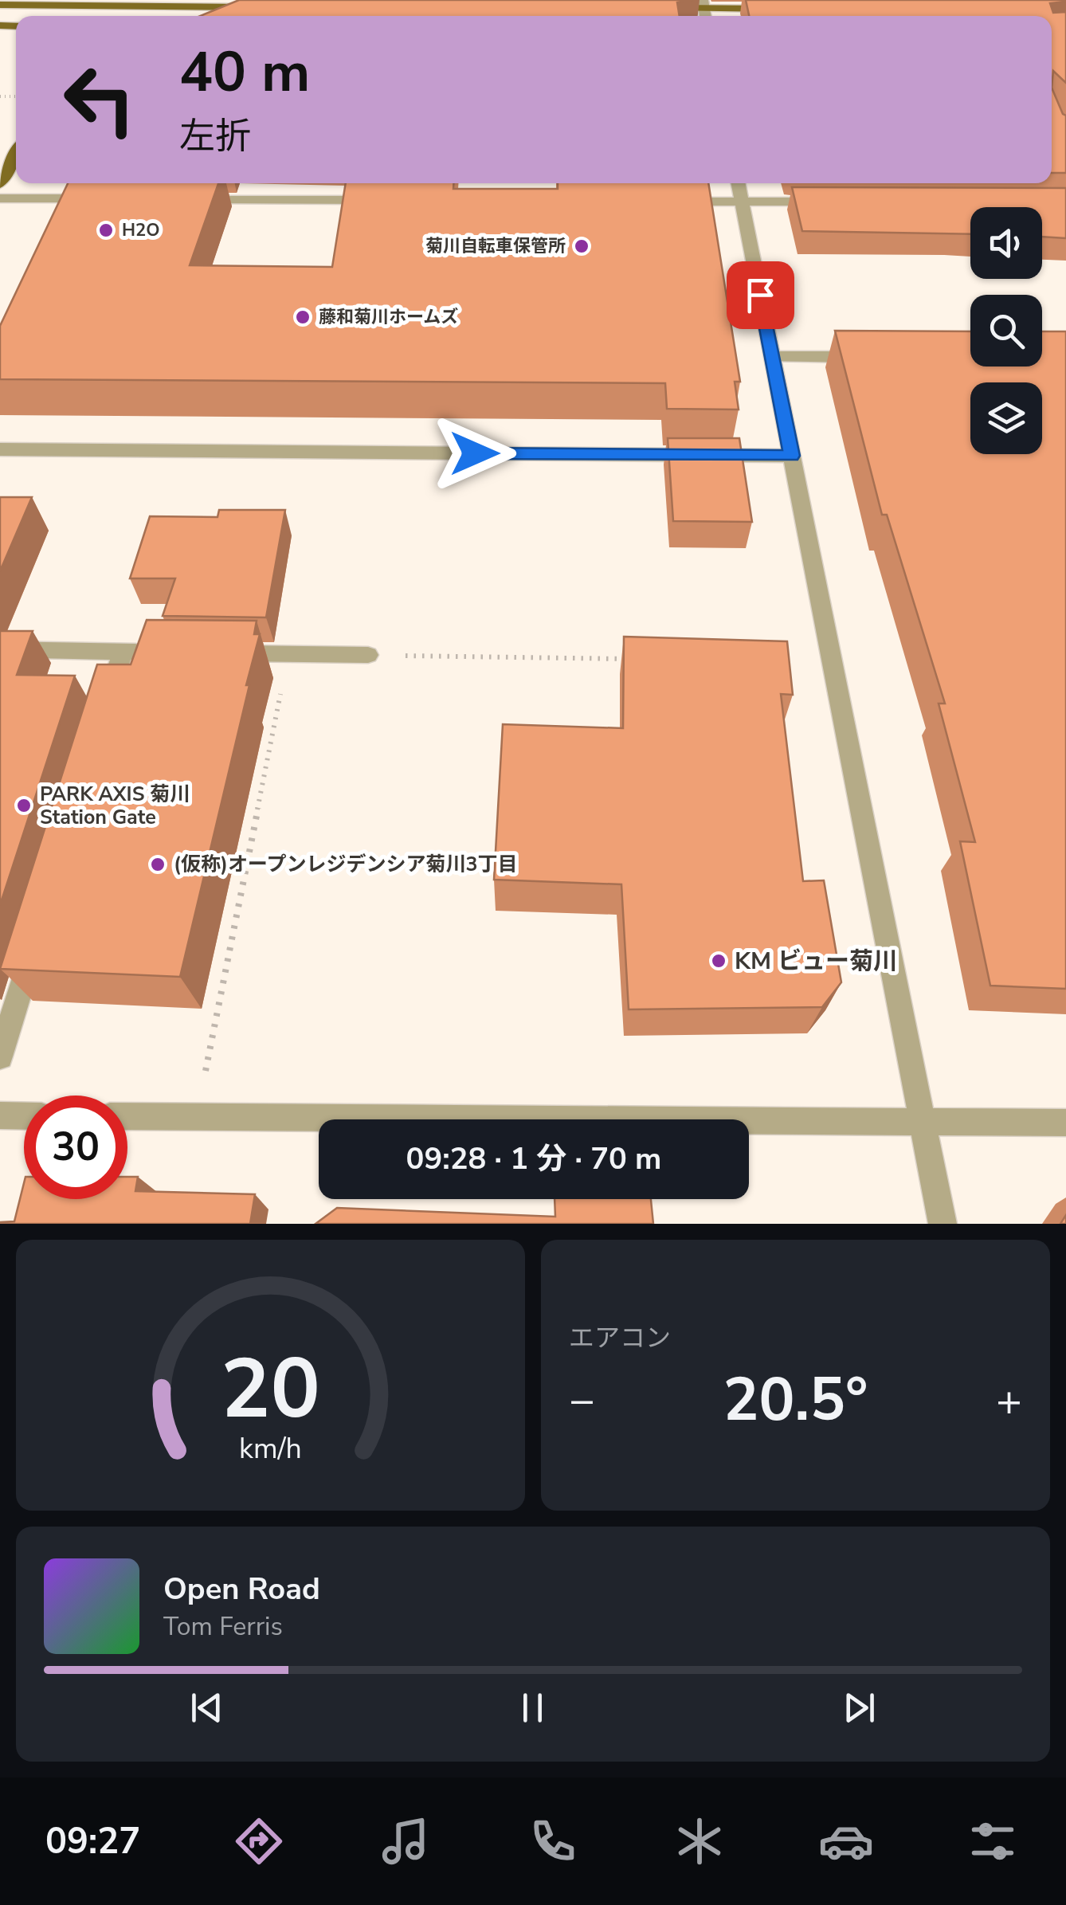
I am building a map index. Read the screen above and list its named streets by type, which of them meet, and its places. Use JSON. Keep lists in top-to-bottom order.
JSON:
{
  "places": [
    "H2O",
    "菊川自転車保管所",
    "藤和菊川ホームズ",
    "PARK AXIS 菊川 Station Gate",
    "(仮称)オープンレジデンシア菊川3丁目",
    "KM ビュー菊川"
  ],
  "page": {
    "turn": ["40 m", "左折"],
    "limit": "30",
    "trip": "09:28 · 1 分 · 70 m",
    "tile": "エアコン",
    "heat": ["−", "20.5°", "+"],
    "song": ["Open Road", "Tom Ferris"],
    "tabs": "09:27",
    "gauge": ["20", "km/h"]
  }
}
